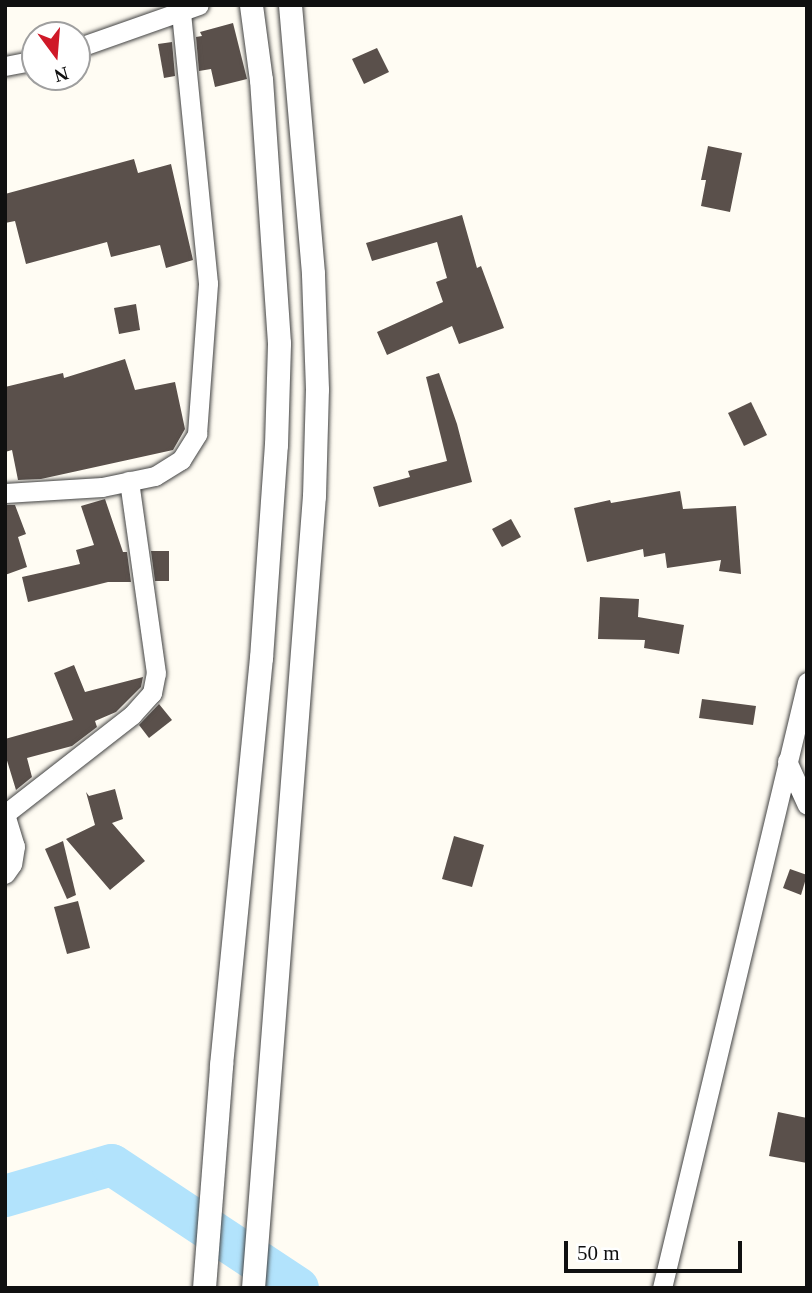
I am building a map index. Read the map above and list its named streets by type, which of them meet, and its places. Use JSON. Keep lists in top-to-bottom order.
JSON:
{
  "scale_bar": "50 m",
  "north": "bottom"
}
